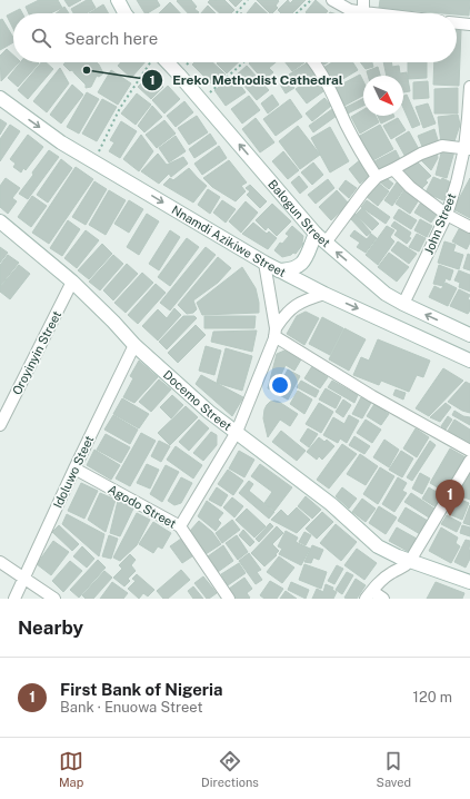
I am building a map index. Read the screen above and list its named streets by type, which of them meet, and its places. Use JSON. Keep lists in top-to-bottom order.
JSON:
{
  "streets": {
    "main road": ["Balogun Street", "Nnamdi Azikiwe Street", "Docemo Street"],
    "street": [
      "John Street",
      "Oroyinyin Street",
      "Idoluwo Steet",
      "Agodo Street"
    ]
  },
  "crossings": [
    ["Balogun Street", "John Street"],
    ["Oroyinyin Street", "Docemo Street"],
    ["Docemo Street", "Idoluwo Steet"],
    ["Idoluwo Steet", "Agodo Street"]
  ],
  "one_way": ["Balogun Street", "Nnamdi Azikiwe Street"],
  "places": ["Ereko Methodist Cathedral"],
  "north": "bottom right",
  "page": {
    "search": "Search here",
    "pins": "1",
    "heading": "Nearby",
    "list": [
      {
        "mark": "1",
        "name": "First Bank of Nigeria",
        "note": "Bank · Enuowa Street",
        "value": "120 m"
      }
    ],
    "nav": ["Map", "Directions", "Saved"]
  }
}
